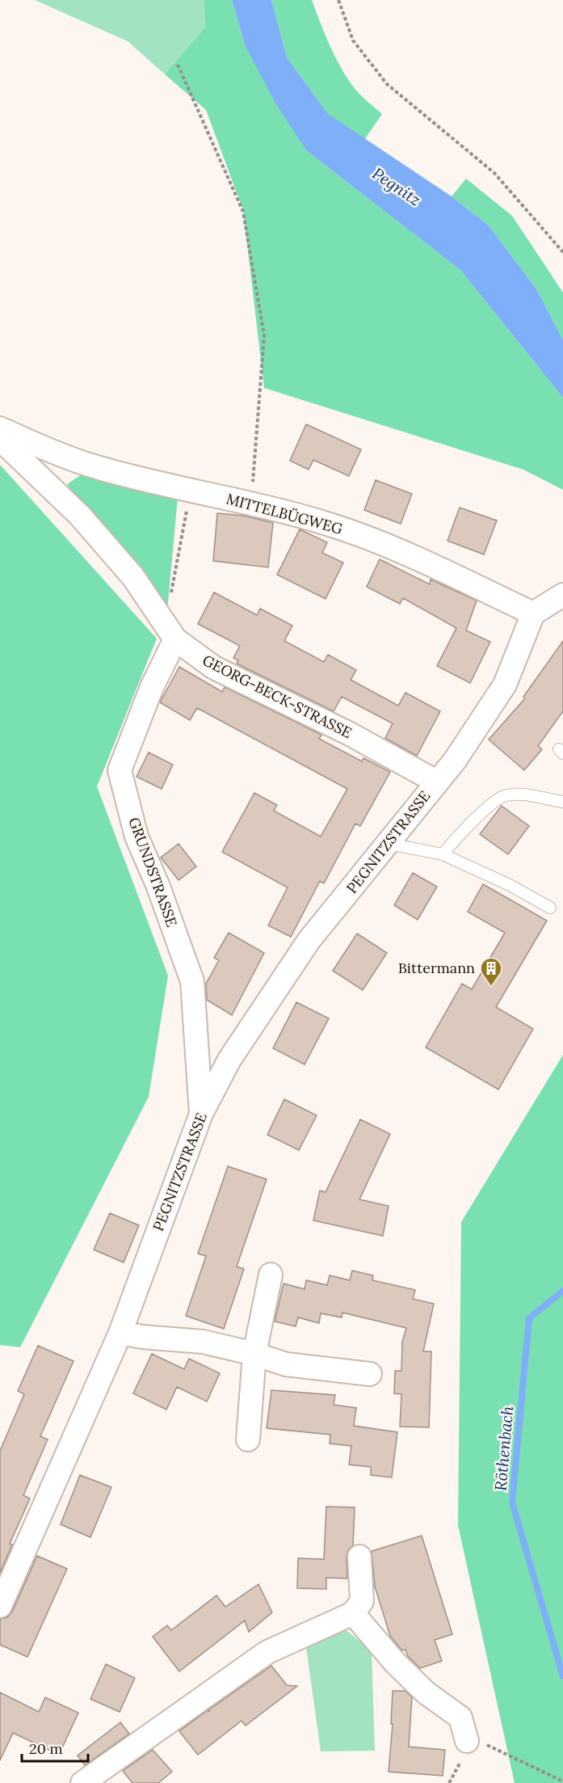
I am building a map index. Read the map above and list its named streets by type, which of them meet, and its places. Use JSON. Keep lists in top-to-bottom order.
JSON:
{
  "streets": {
    "street": [
      "MITTELBÜGWEG",
      "GEORG-BECK-STRASSE",
      "PEGNITZSTRASSE",
      "GRUNDSTRASSE"
    ]
  },
  "crossings": [
    ["MITTELBÜGWEG", "PEGNITZSTRASSE"],
    ["GEORG-BECK-STRASSE", "PEGNITZSTRASSE"],
    ["GEORG-BECK-STRASSE", "GRUNDSTRASSE"],
    ["PEGNITZSTRASSE", "GRUNDSTRASSE"]
  ],
  "water": ["Pegnitz", "Röthenbach"],
  "places": {
    "building": ["Bittermann"]
  },
  "scale_bar": "20 m"
}
